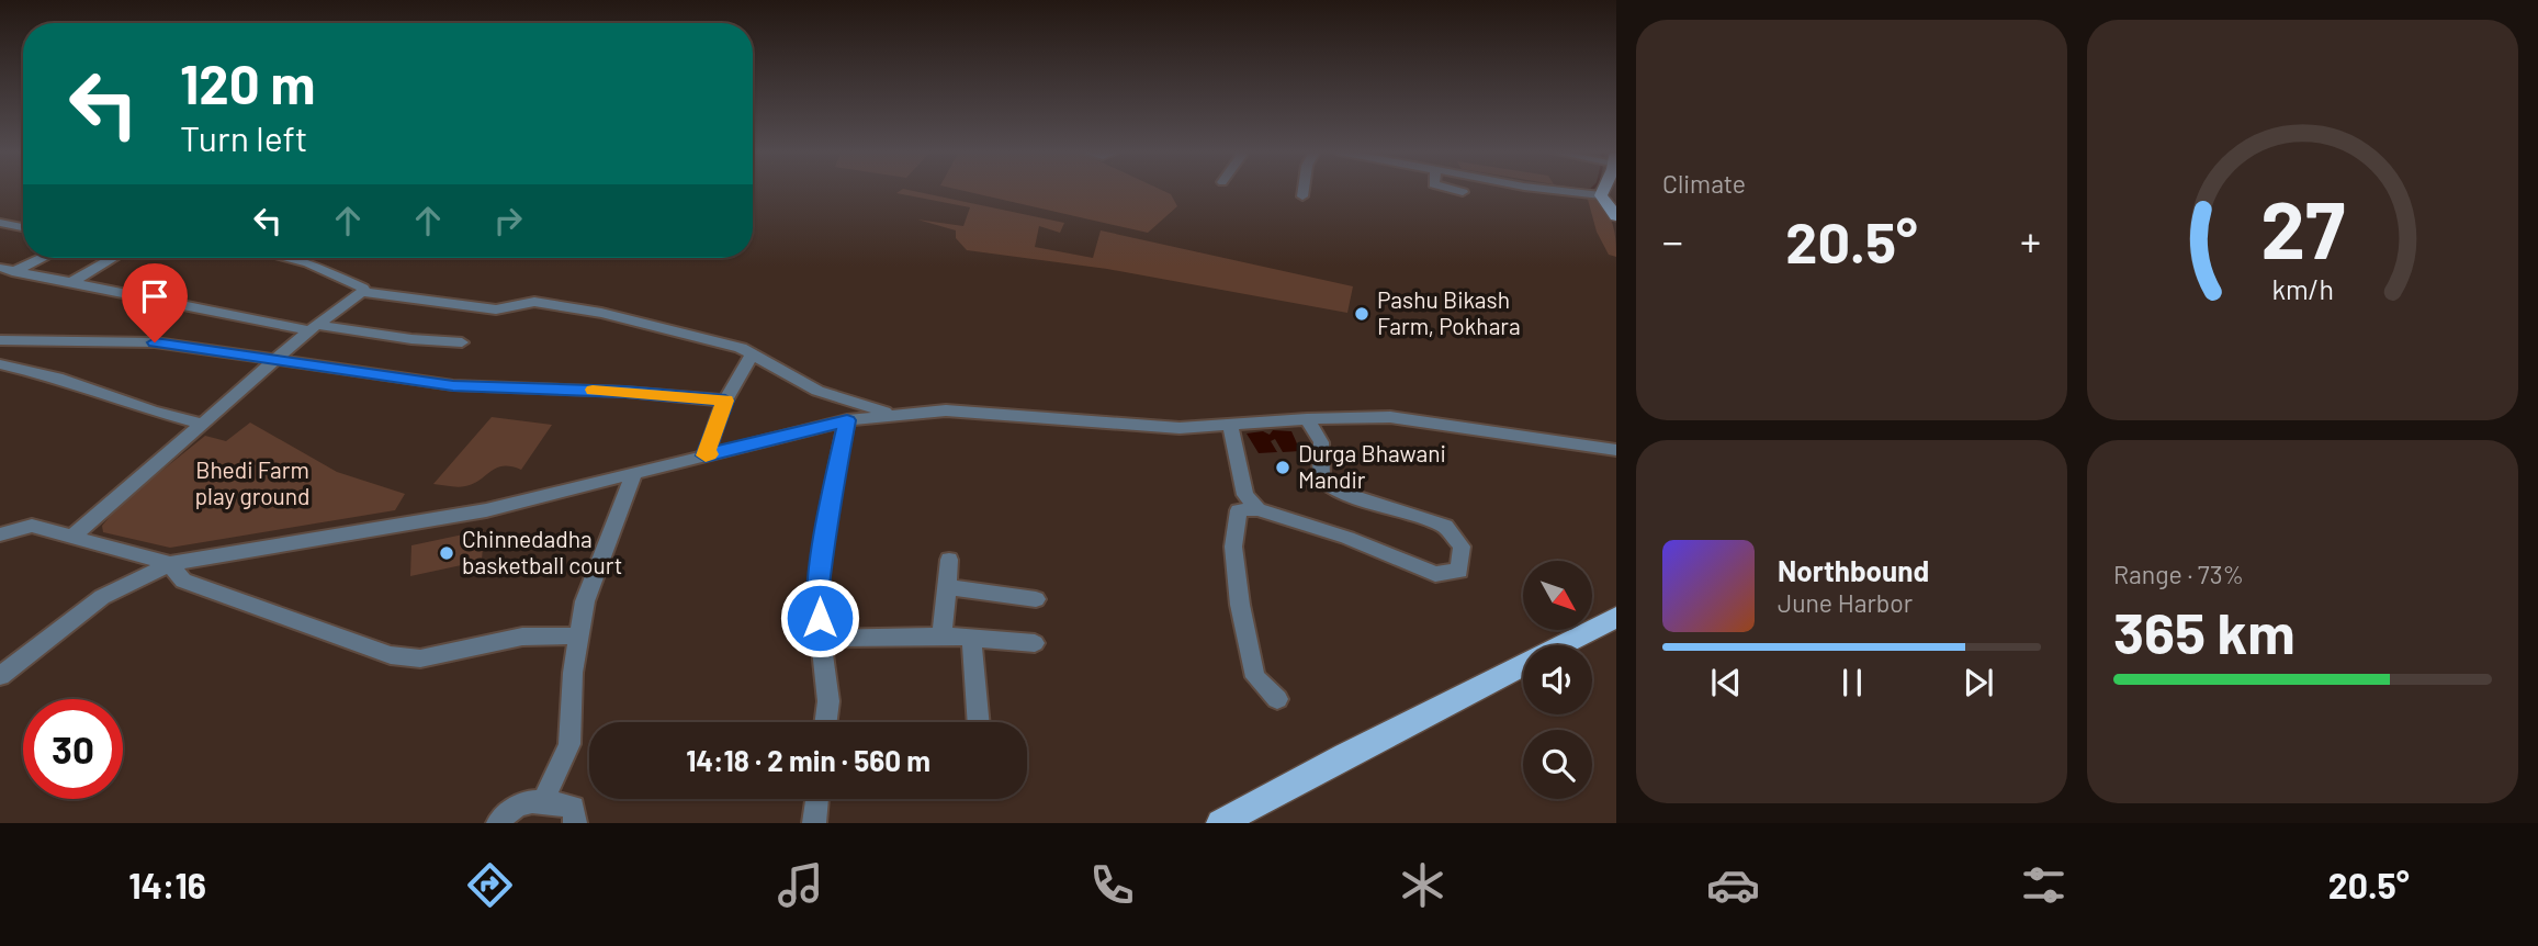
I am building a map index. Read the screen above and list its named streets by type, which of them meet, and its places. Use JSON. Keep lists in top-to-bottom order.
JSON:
{
  "parks": ["Bhedi Farm play ground"],
  "places": ["Pashu Bikash Farm, Pokhara", "Durga Bhawani Mandir", "Chinnedadha basketball court"],
  "north": "bottom right",
  "page": {
    "tile": [
      "Climate",
      ["Range · 73%", "365 km"]
    ],
    "turn": ["120 m", "Turn left"],
    "heat": ["−", "20.5°", "+"],
    "song": ["Northbound", "June Harbor"],
    "limit": "30",
    "trip": "14:18 · 2 min · 560 m",
    "tabs": ["14:16", "20.5°"],
    "gauge": ["27", "km/h"]
  }
}
